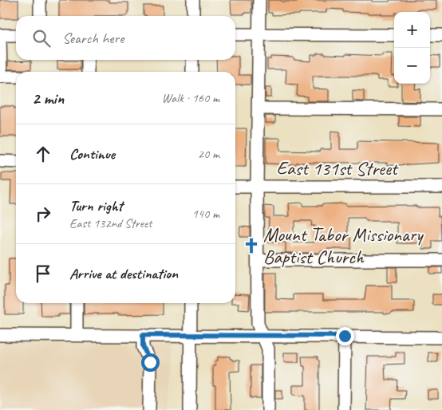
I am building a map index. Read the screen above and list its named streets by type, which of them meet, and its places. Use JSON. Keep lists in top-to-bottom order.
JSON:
{
  "streets": {
    "street": ["East 131st Street"]
  },
  "places": {
    "church": ["Mount Tabor Missionary Baptist Church"]
  },
  "page": {
    "map_buttons": ["+", "−"],
    "search": "Search here",
    "heading": ["2 min", "Walk · 160 m"],
    "list": [
      ["Continue", "20 m"],
      ["Turn right", "East 132nd Street", "140 m"],
      "Arrive at destination"
    ]
  }
}
